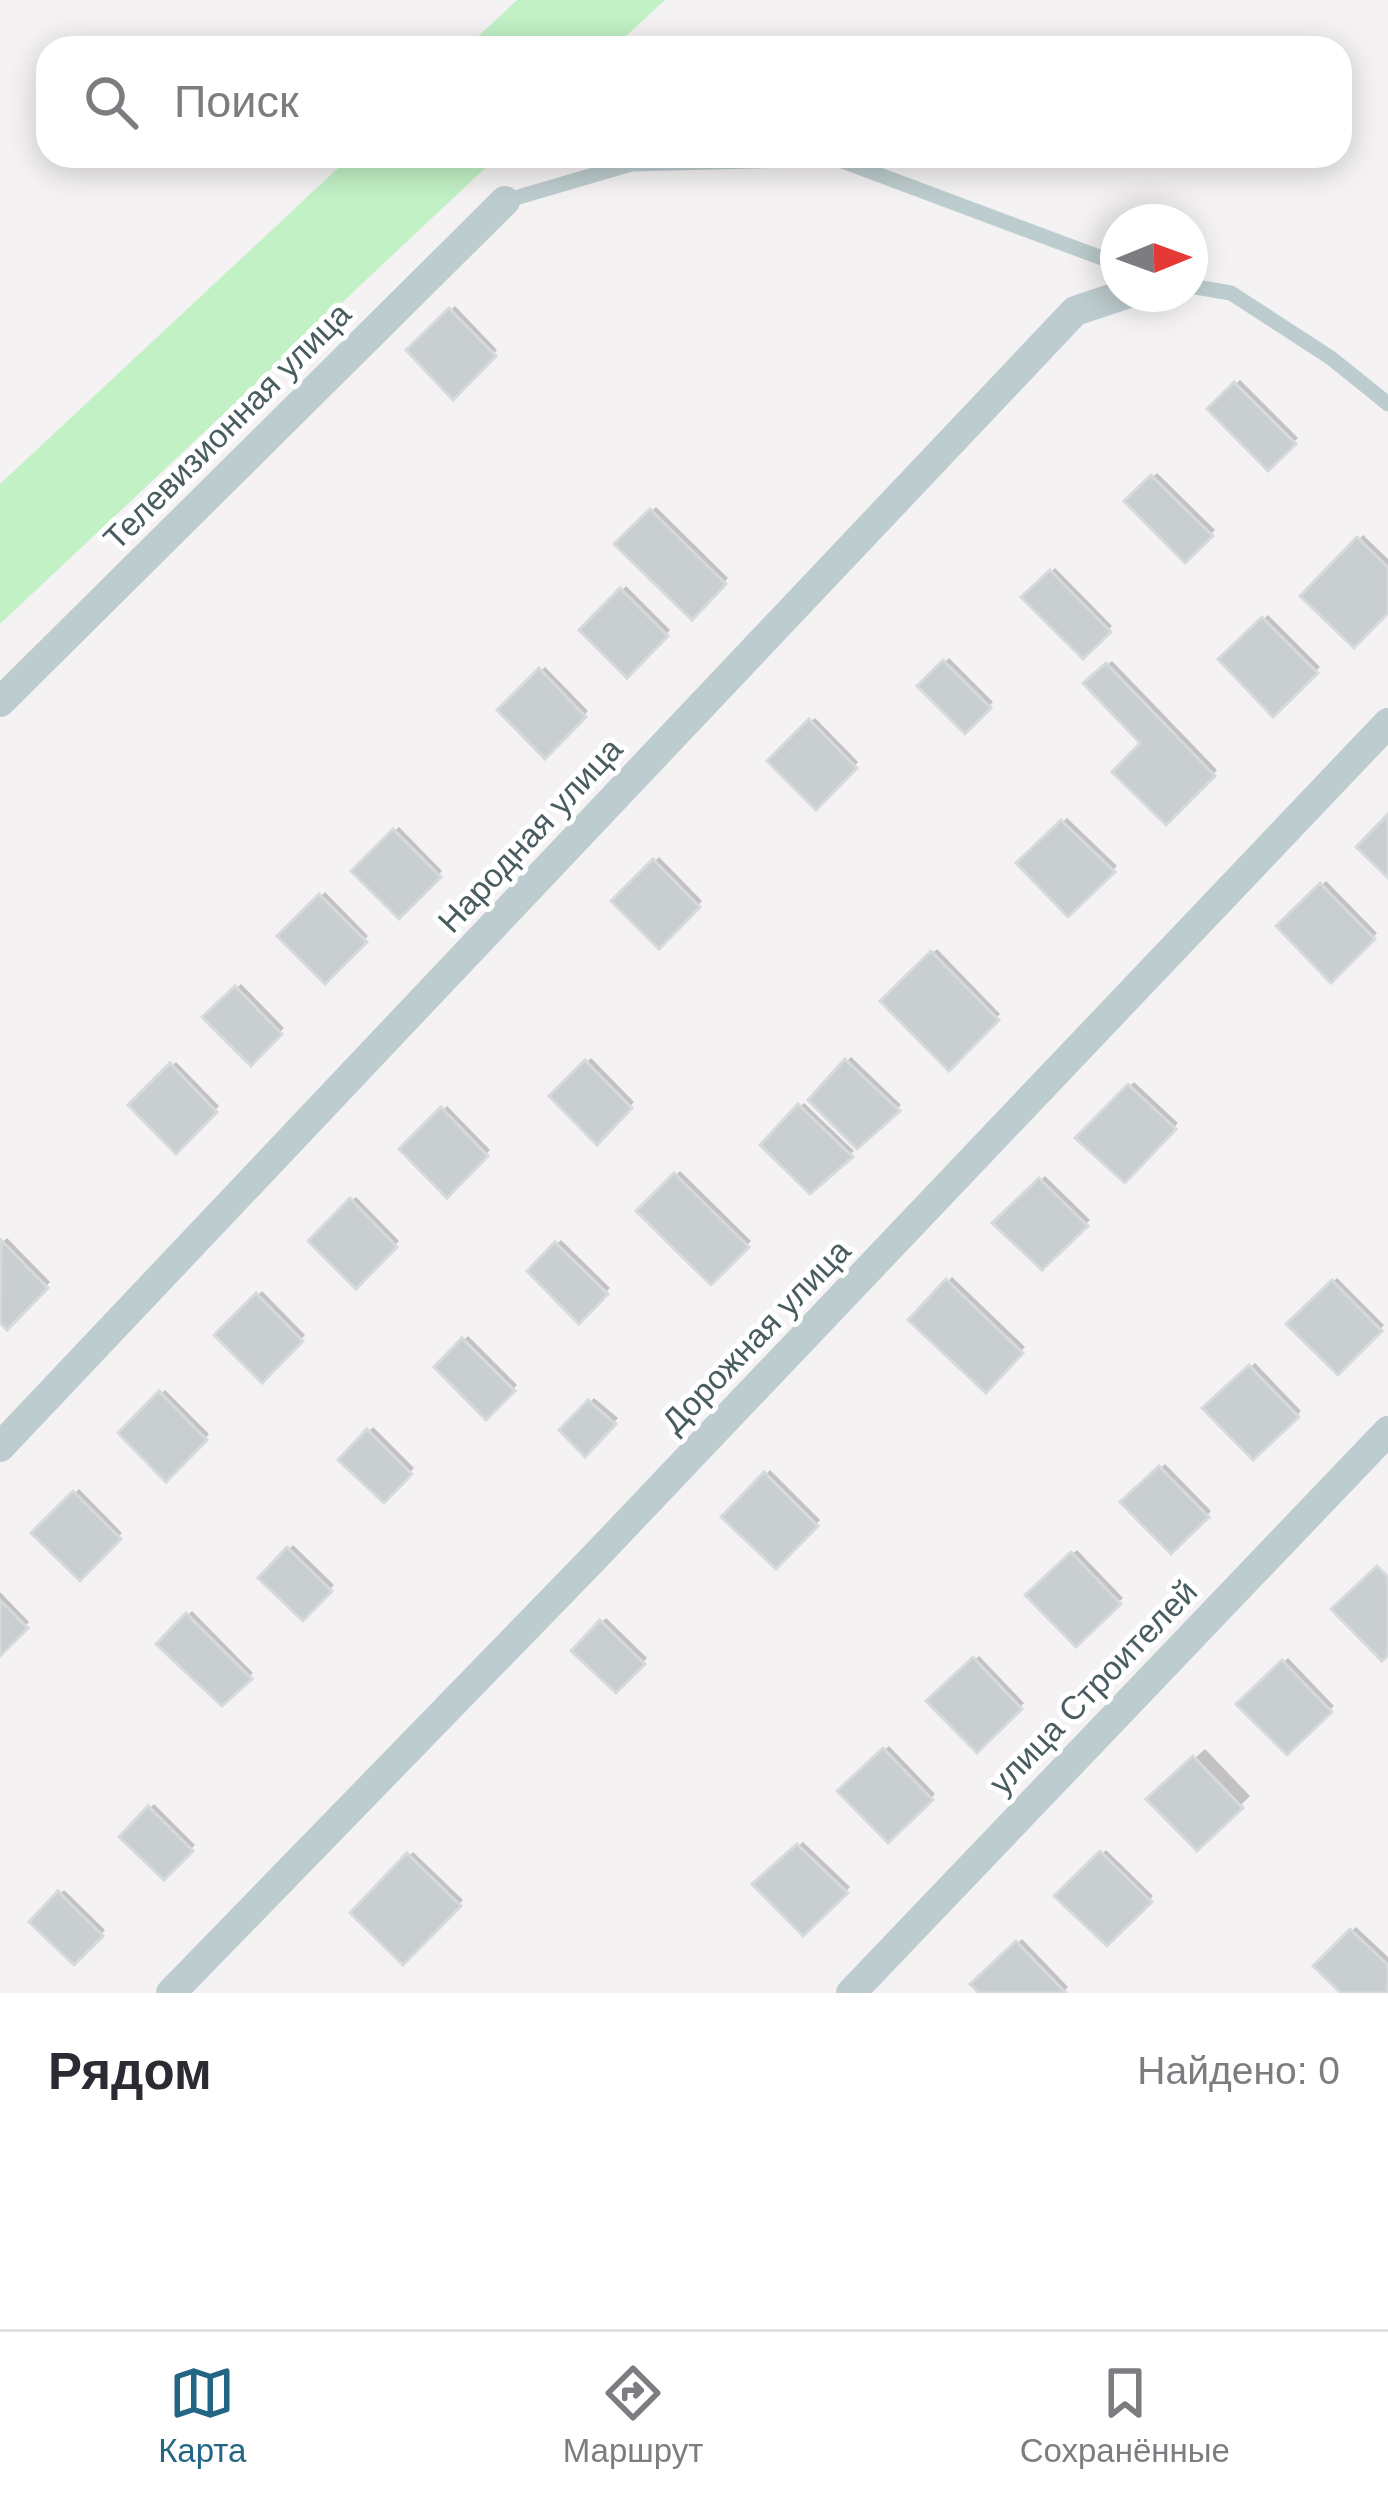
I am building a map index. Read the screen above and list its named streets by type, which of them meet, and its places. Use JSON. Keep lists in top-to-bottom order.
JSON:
{
  "streets": {
    "street": [
      "Телевизионная улица",
      "Народная улица",
      "Дорожная улица",
      "улица Строителей"
    ]
  },
  "north": "right",
  "page": {
    "search": "Поиск",
    "heading": ["Рядом", "Найдено: 0"],
    "nav": ["Карта", "Маршрут", "Сохранённые"]
  }
}
